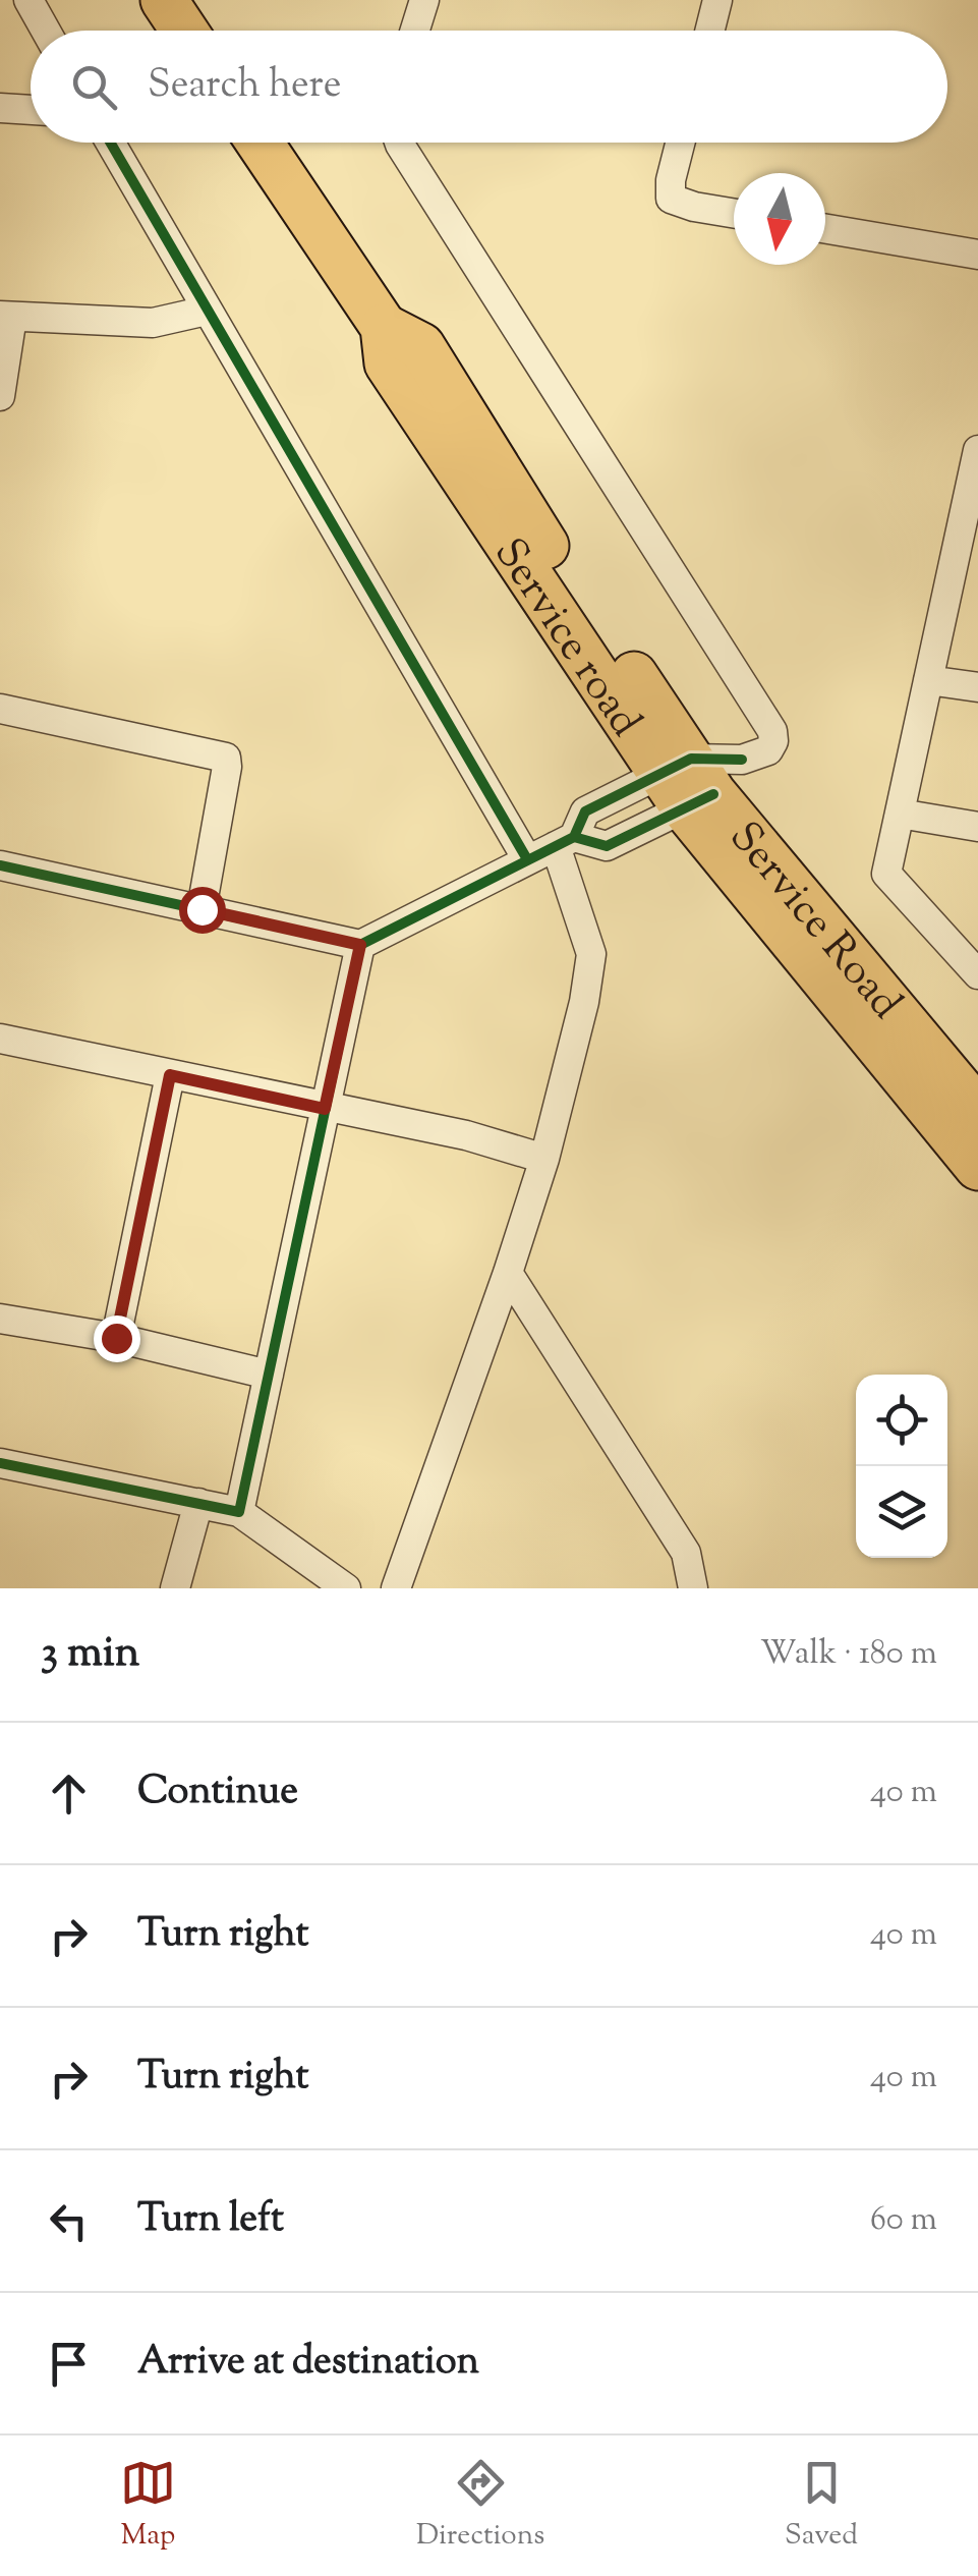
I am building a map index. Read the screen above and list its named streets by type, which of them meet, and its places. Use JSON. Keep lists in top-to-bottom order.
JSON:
{
  "streets": {
    "highway": ["Service road", "Service Road"]
  },
  "crossings": [
    ["Service road", "Service Road"]
  ],
  "north": "bottom",
  "page": {
    "search": "Search here",
    "heading": ["3 min", "Walk · 180 m"],
    "list": [
      ["Continue", "40 m"],
      ["Turn right", "40 m"],
      ["Turn right", "40 m"],
      ["Turn left", "60 m"],
      "Arrive at destination"
    ],
    "nav": ["Map", "Directions", "Saved"]
  }
}
